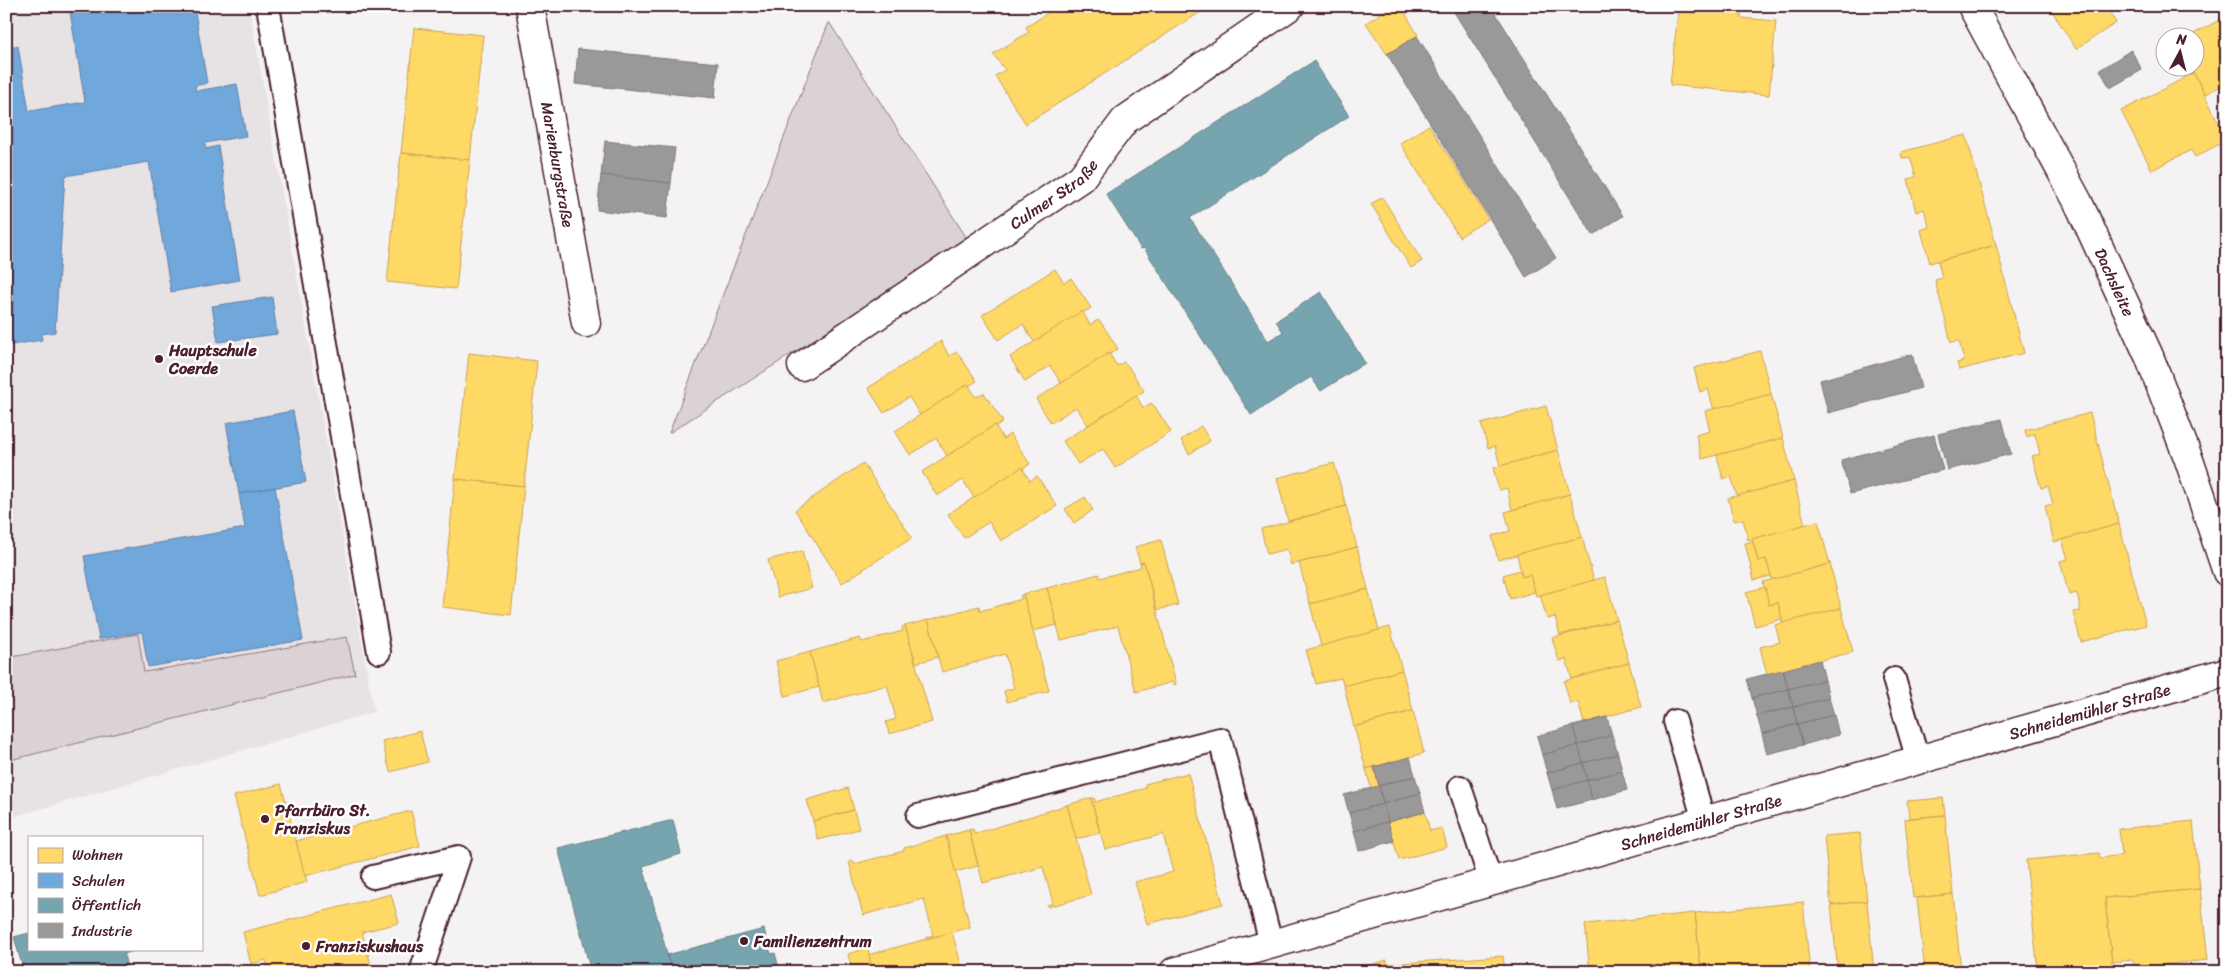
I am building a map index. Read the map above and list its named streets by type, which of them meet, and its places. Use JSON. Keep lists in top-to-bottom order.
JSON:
{
  "streets": {
    "street": [
      "Marienburgstraße",
      "Culmer Straße",
      "Dachsleite",
      "Schneidemühler Straße"
    ]
  },
  "places": [
    "Hauptschule Coerde",
    "Pfarrbüro St. Franziskus",
    "Familienzentrum",
    "Franziskushaus"
  ],
  "legend": [
    "Wohnen",
    "Schulen",
    "Öffentlich",
    "Industrie"
  ],
  "north": "top"
}
